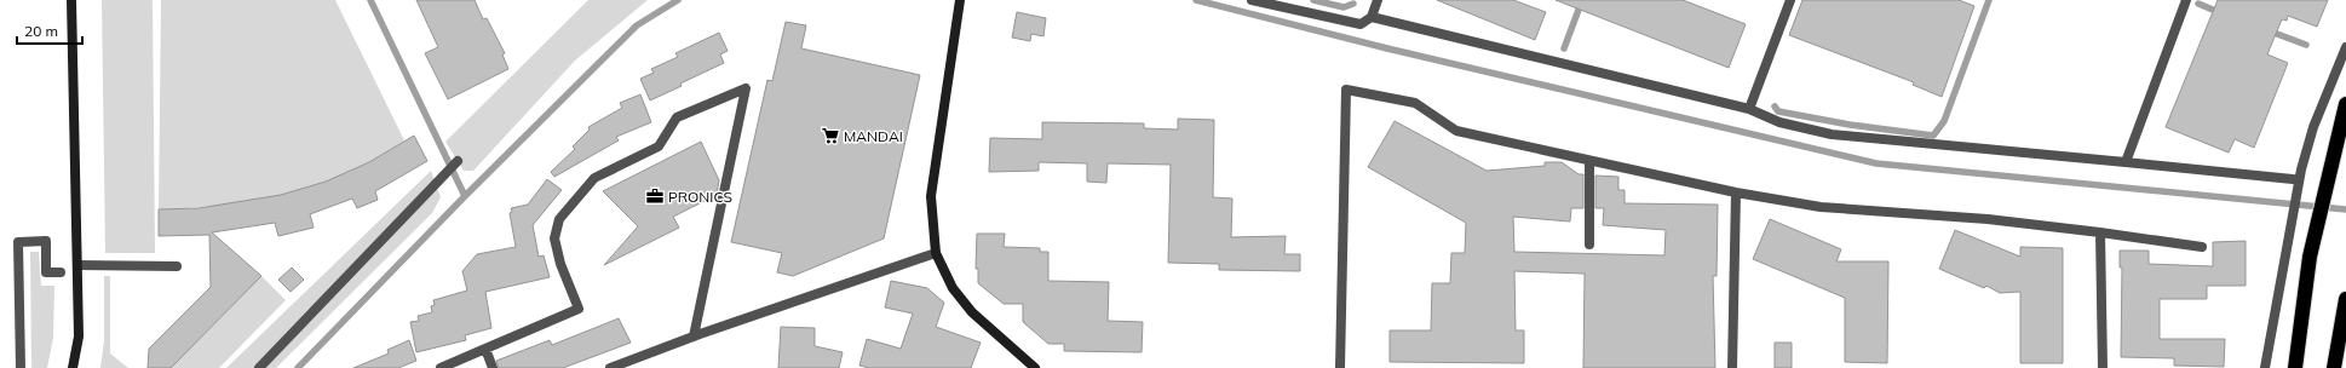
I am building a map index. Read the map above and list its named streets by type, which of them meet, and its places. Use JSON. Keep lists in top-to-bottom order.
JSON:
{
  "places": {
    "supermarket": ["MANDAI"],
    "office": ["PRONICS"]
  },
  "scale_bar": "20 m"
}
